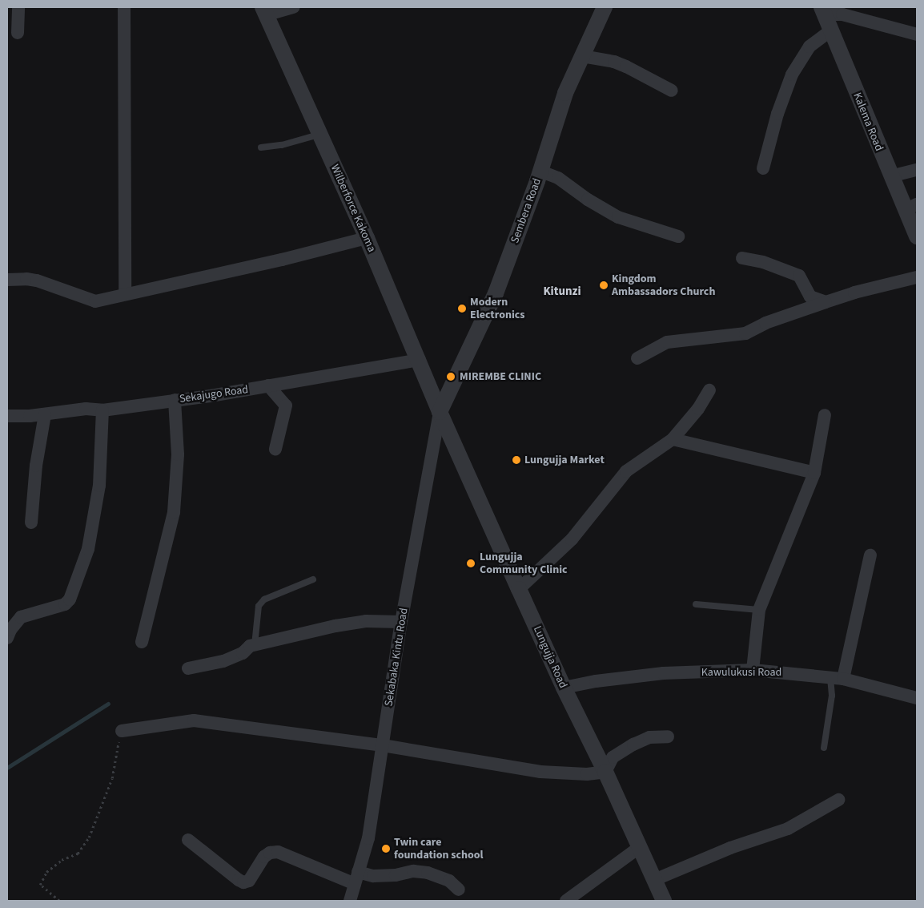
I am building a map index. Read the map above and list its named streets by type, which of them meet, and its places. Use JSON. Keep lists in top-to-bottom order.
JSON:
{
  "streets": {
    "street": [
      "Kalema Road",
      "Wilberforce Kakoma",
      "Sembera Road",
      "Sekajugo Road",
      "Sekabaka Kintu Road",
      "Lungujja Road",
      "Kawulukusi Road"
    ]
  },
  "crossings": [
    ["Wilberforce Kakoma", "Sembera Road"],
    ["Wilberforce Kakoma", "Sekajugo Road"],
    ["Wilberforce Kakoma", "Sekabaka Kintu Road"],
    ["Wilberforce Kakoma", "Lungujja Road"],
    ["Sembera Road", "Sekabaka Kintu Road"],
    ["Sembera Road", "Lungujja Road"],
    ["Sekabaka Kintu Road", "Lungujja Road"],
    ["Lungujja Road", "Kawulukusi Road"]
  ],
  "districts": ["Kitunzi"],
  "places": [
    "Kingdom Ambassadors Church",
    "Modern Electronics",
    "MIREMBE CLINIC",
    "Lungujja Market",
    "Lungujja Community Clinic",
    "Twin care foundation school"
  ]
}
